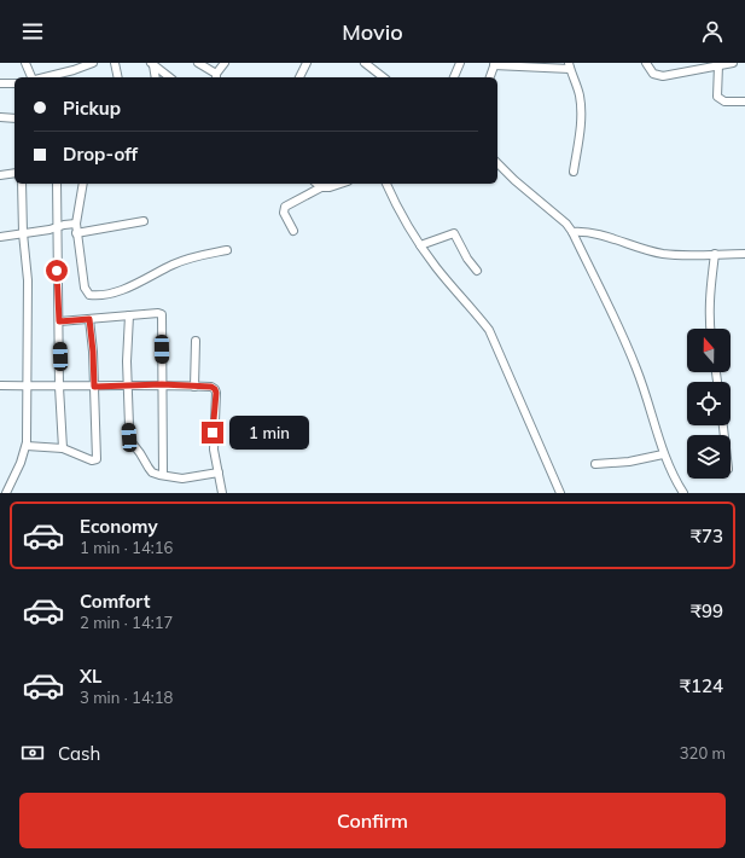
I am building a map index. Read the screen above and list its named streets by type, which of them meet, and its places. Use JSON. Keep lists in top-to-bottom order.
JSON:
{
  "north": "top",
  "page": {
    "header": "Movio",
    "banner": ["Pickup", "Drop-off"],
    "bubble": "1 min",
    "list": [
      {
        "name": "Economy",
        "note": "1 min · 14:16",
        "value": "₹73"
      },
      {
        "name": "Comfort",
        "note": "2 min · 14:17",
        "value": "₹99"
      },
      {
        "name": "XL",
        "note": "3 min · 14:18",
        "value": "₹124"
      }
    ],
    "pay": ["Cash", "320 m"],
    "buttons": "Confirm"
  }
}
